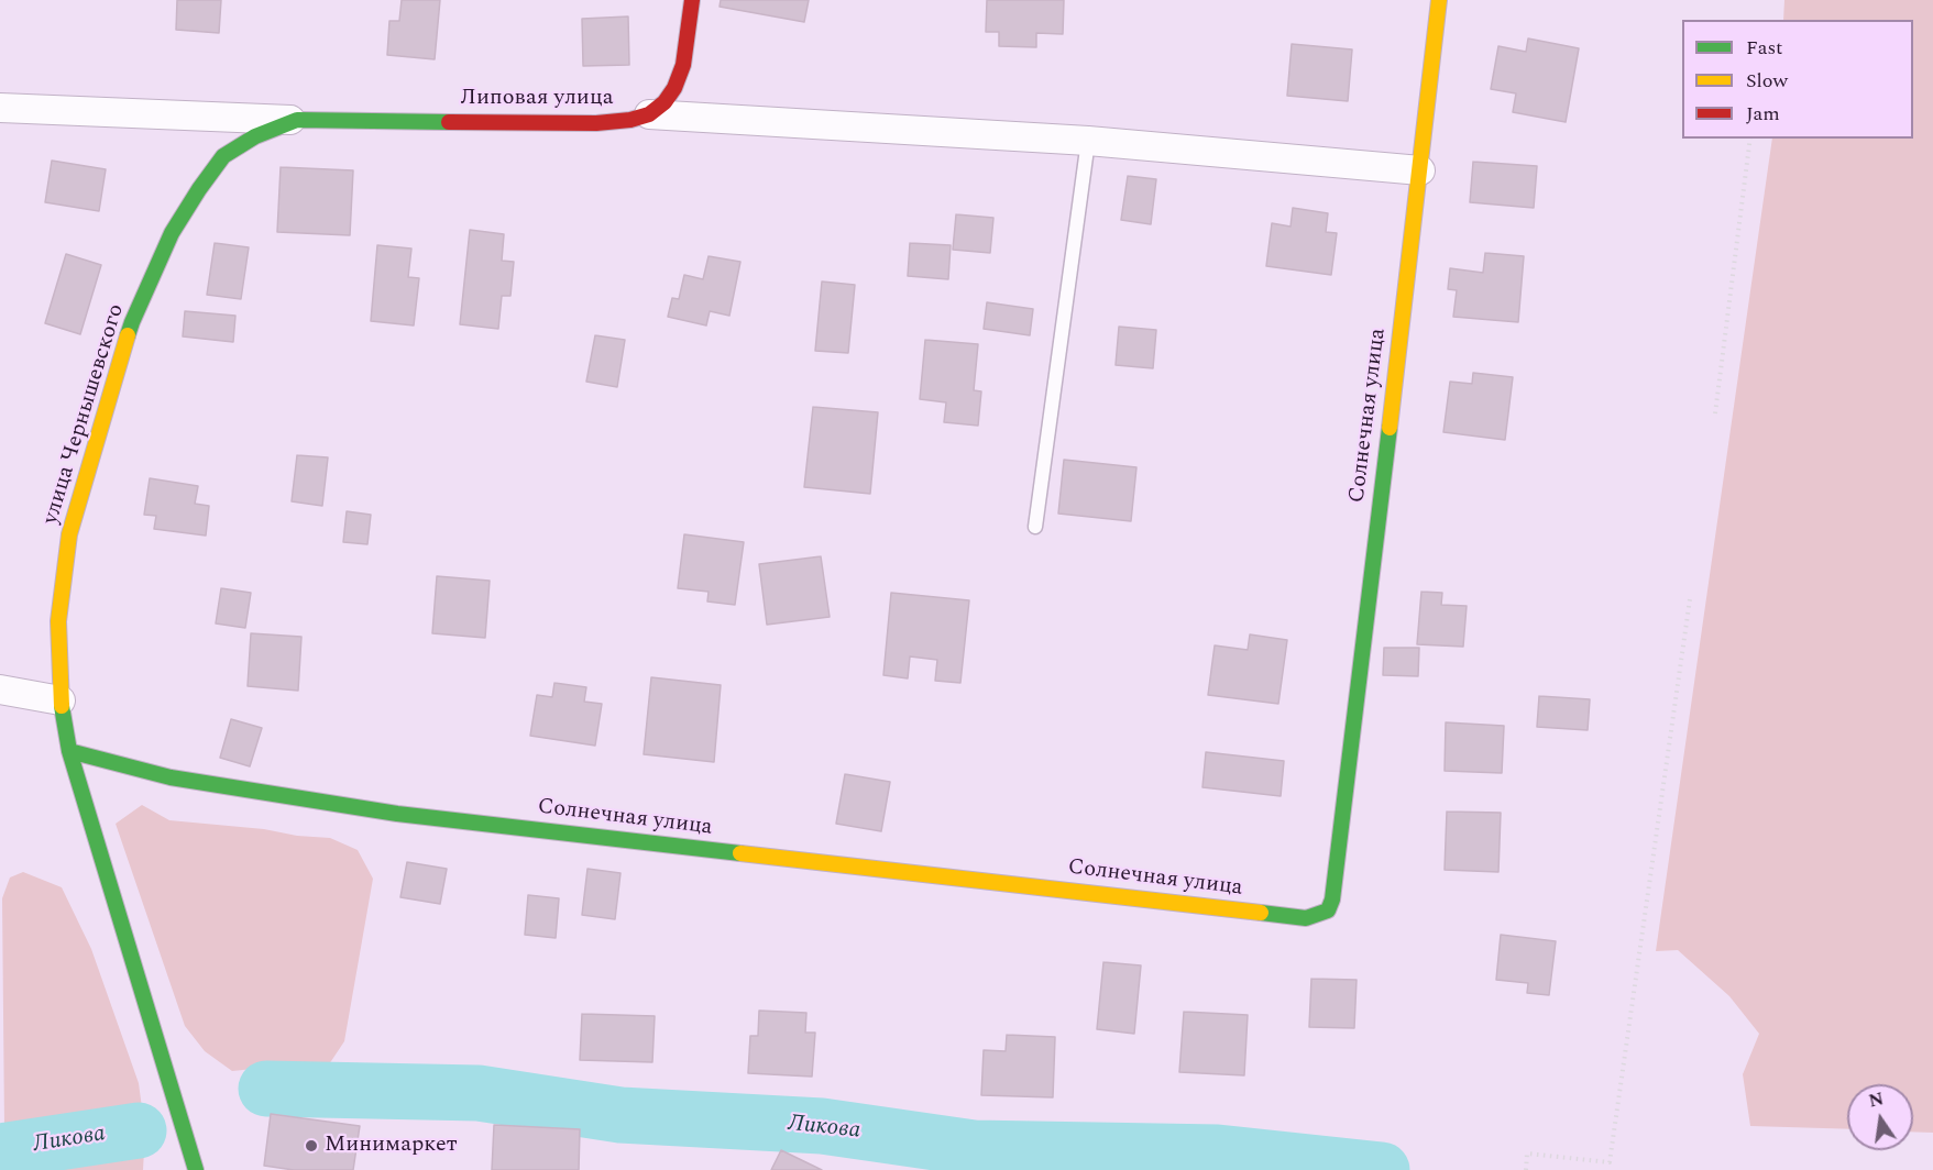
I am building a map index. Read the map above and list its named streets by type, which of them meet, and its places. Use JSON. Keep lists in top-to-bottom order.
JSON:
{
  "streets": {
    "street": ["Липовая улица", "улица Чернышевского", "Солнечная улица"]
  },
  "crossings": [
    ["Липовая улица", "улица Чернышевского"],
    ["улица Чернышевского", "Солнечная улица"]
  ],
  "water": ["Ликова"],
  "places": ["Минимаркет"],
  "legend": ["Fast", "Slow", "Jam"],
  "north": "top"
}
